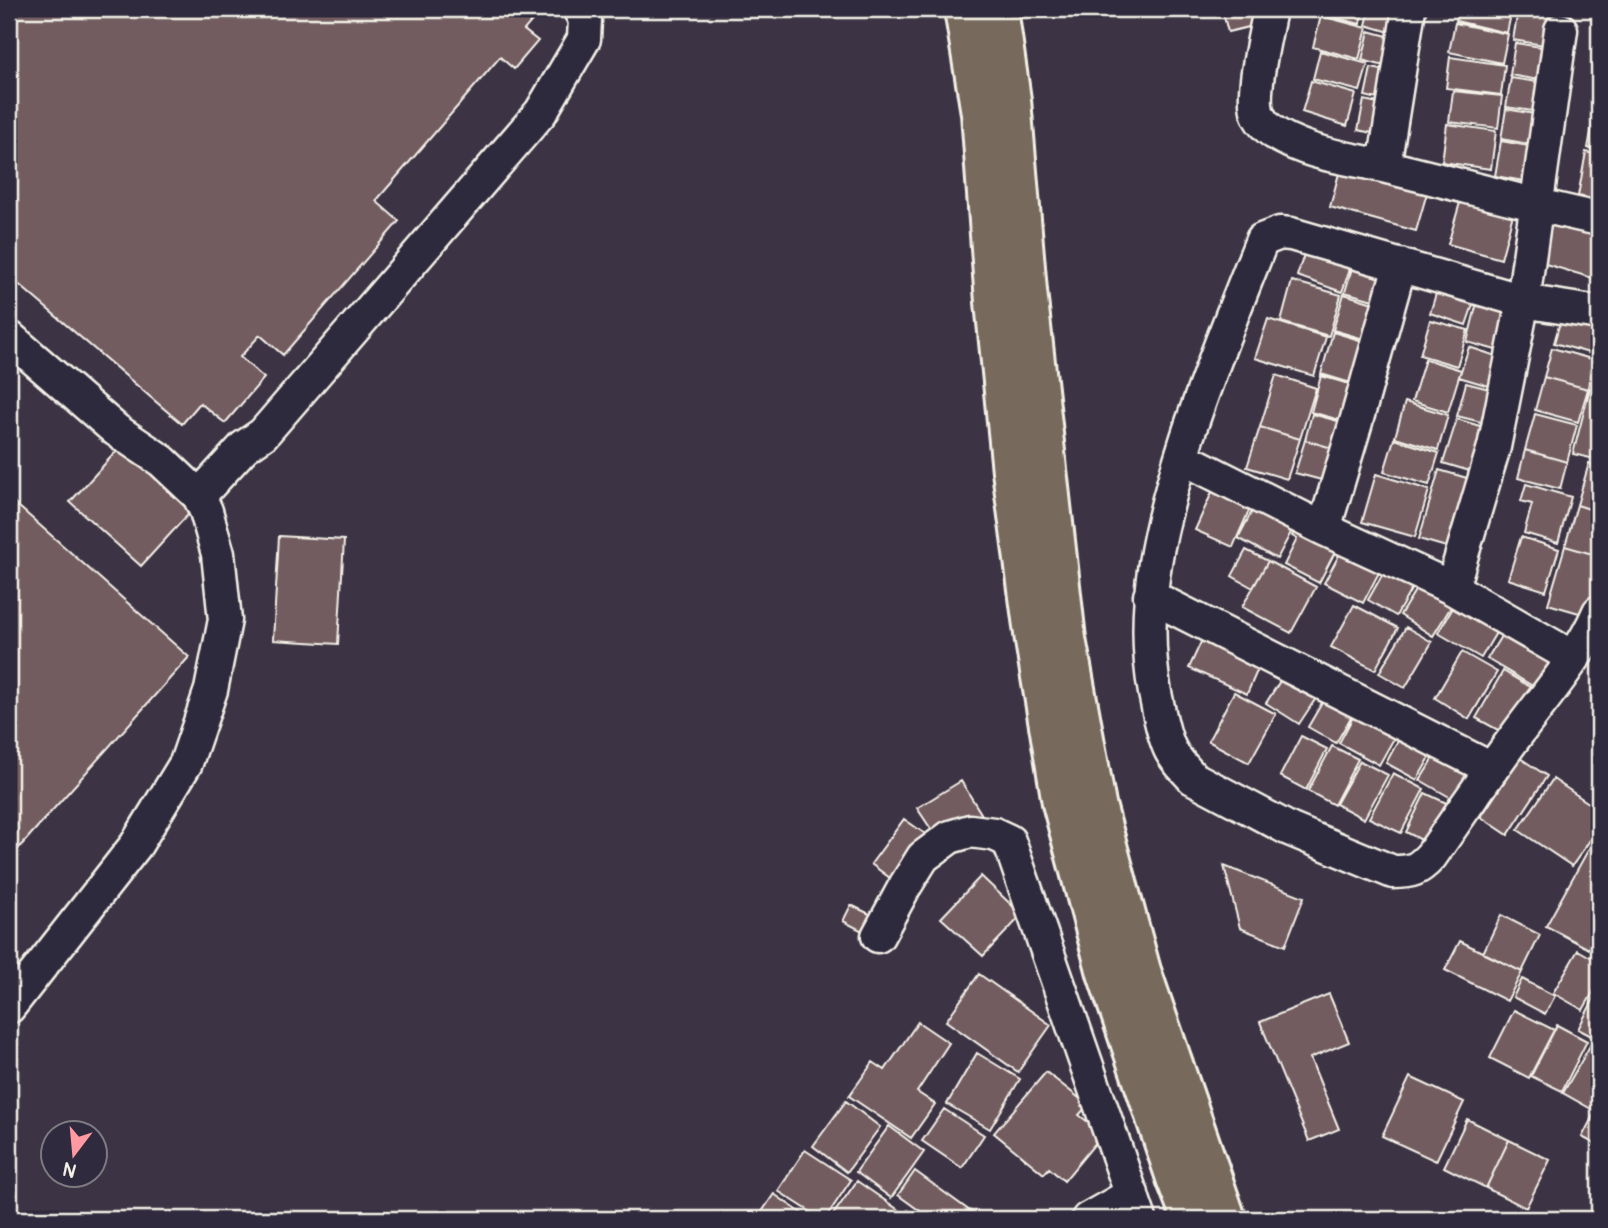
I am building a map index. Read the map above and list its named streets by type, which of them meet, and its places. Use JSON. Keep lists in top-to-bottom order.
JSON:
{
  "north": "bottom"
}
